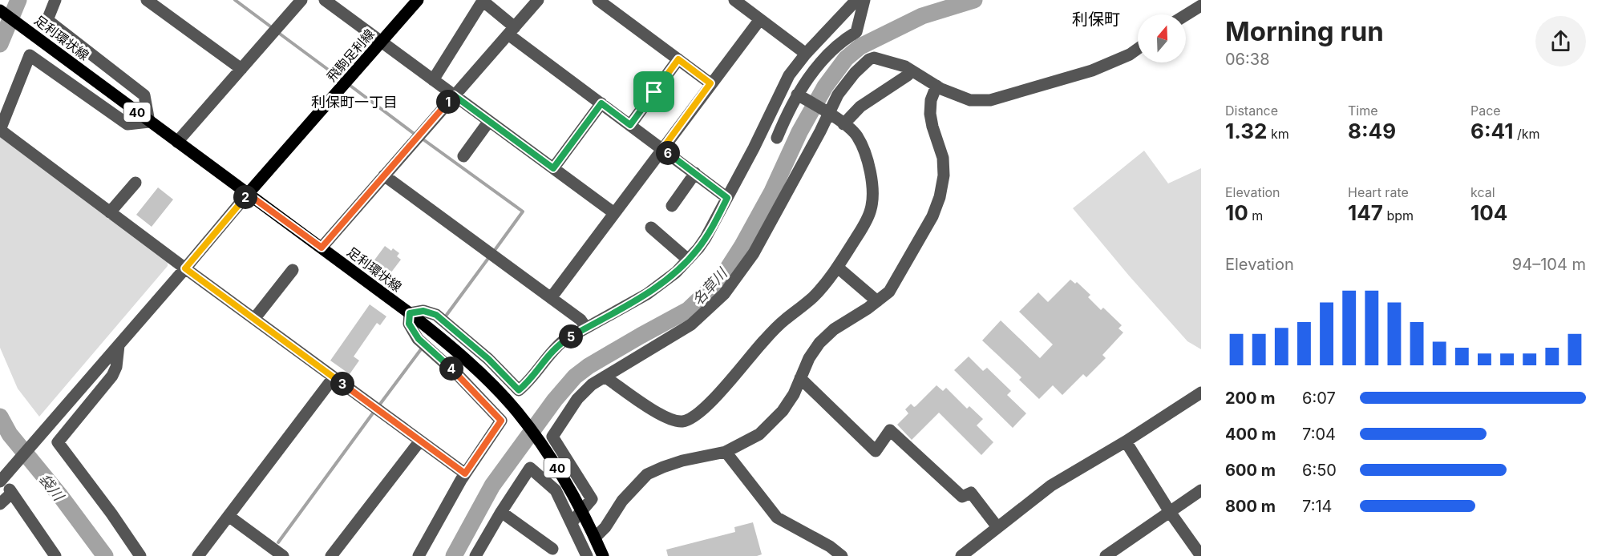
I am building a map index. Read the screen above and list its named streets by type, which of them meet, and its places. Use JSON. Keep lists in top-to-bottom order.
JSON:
{
  "streets": {
    "main road": ["足利環状線", "飛駒足利線", "40"]
  },
  "crossings": [
    ["足利環状線", "飛駒足利線"]
  ],
  "districts": ["利保町", "利保町一丁目"],
  "water": ["名草川", "袋川"],
  "north": "top",
  "page": {
    "heading": ["Morning run", "06:38"],
    "stats": [
      ["Distance", "1.32 km"],
      ["Time", "8:49"],
      ["Pace", "6:41 /km"],
      ["Elevation", "10 m"],
      ["Heart rate", "147 bpm"],
      ["kcal", "104"]
    ],
    "pins": [
      "1",
      "6",
      "2",
      "5",
      "4",
      "3"
    ],
    "chart": ["Elevation", "94–104 m"],
    "list": [
      {
        "name": "200 m",
        "note": "6:07"
      },
      {
        "name": "400 m",
        "note": "7:04"
      },
      {
        "name": "600 m",
        "note": "6:50"
      },
      {
        "name": "800 m",
        "note": "7:14"
      }
    ]
  }
}
